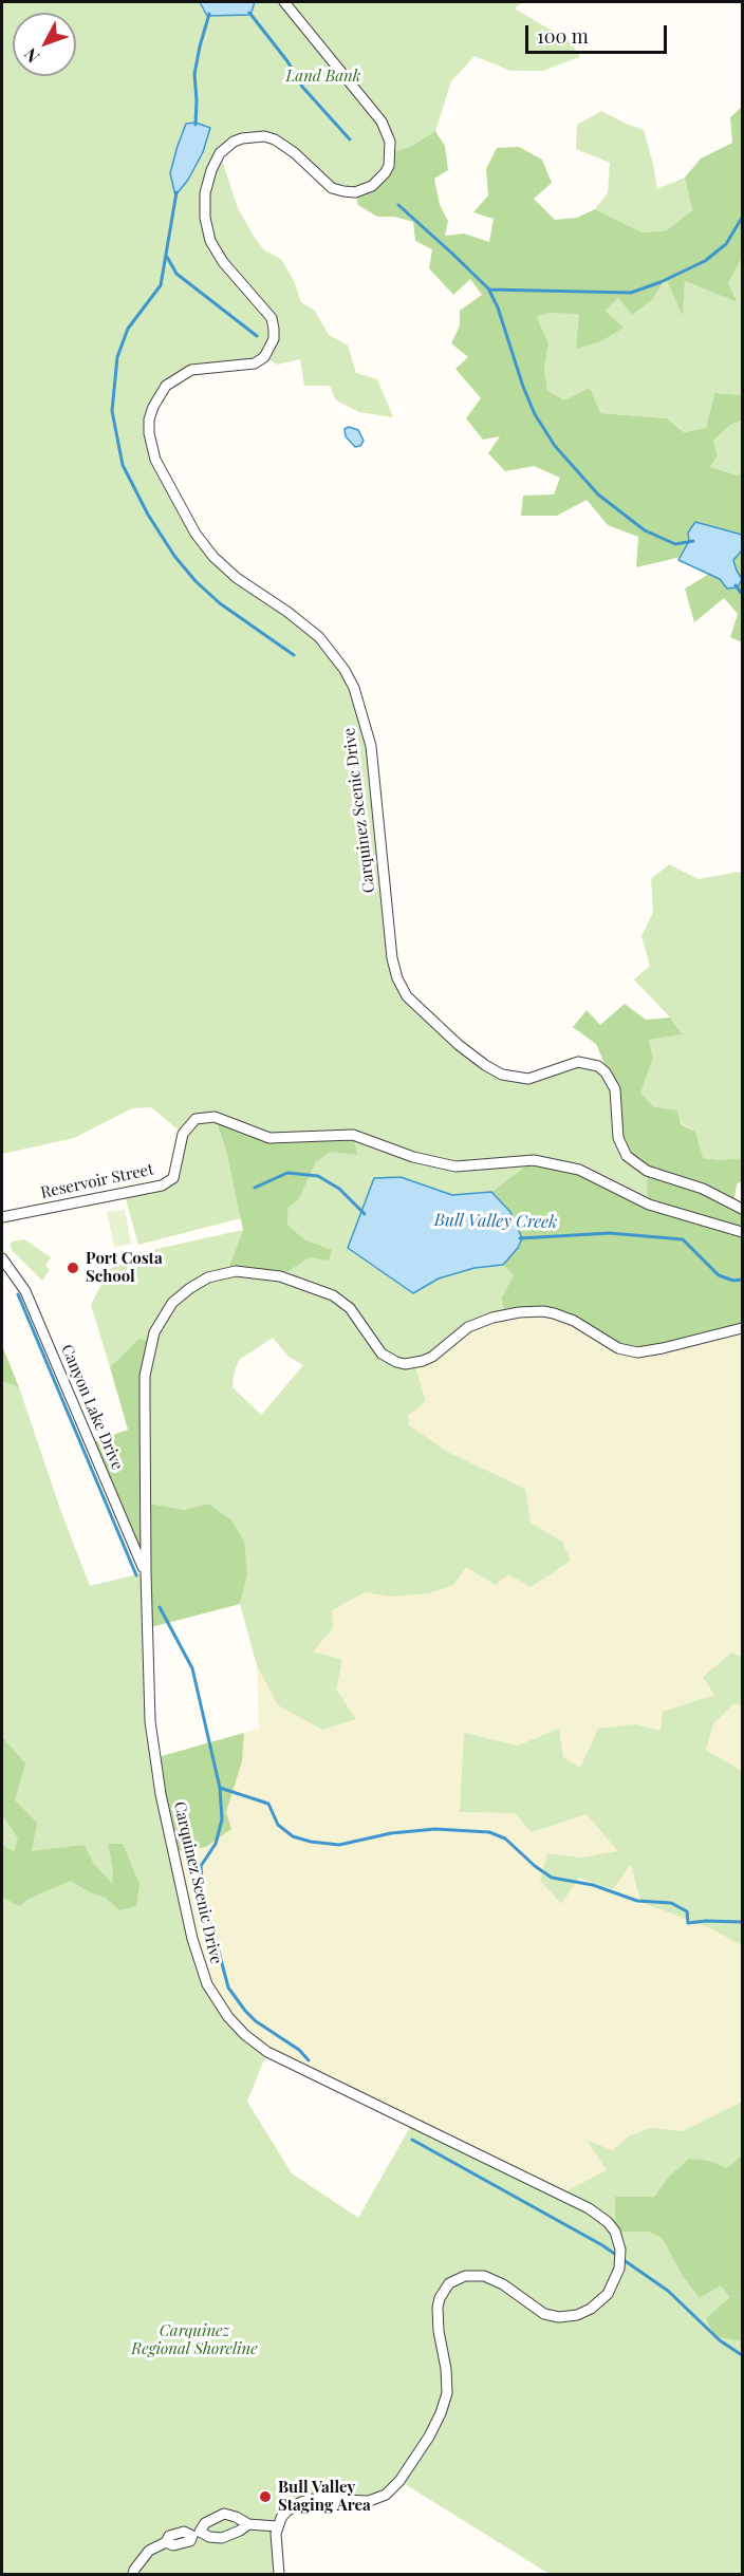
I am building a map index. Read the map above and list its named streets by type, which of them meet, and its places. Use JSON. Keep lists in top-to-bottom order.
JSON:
{
  "streets": {
    "street": ["Carquinez Scenic Drive", "Reservoir Street", "Canyon Lake Drive"]
  },
  "crossings": [
    ["Carquinez Scenic Drive", "Canyon Lake Drive"]
  ],
  "water": ["Bull Valley Creek"],
  "parks": ["Land Bank", "Carquinez Regional Shoreline"],
  "places": ["Port Costa School", "Bull Valley Staging Area"],
  "scale_bar": "100 m",
  "north": "bottom left"
}
